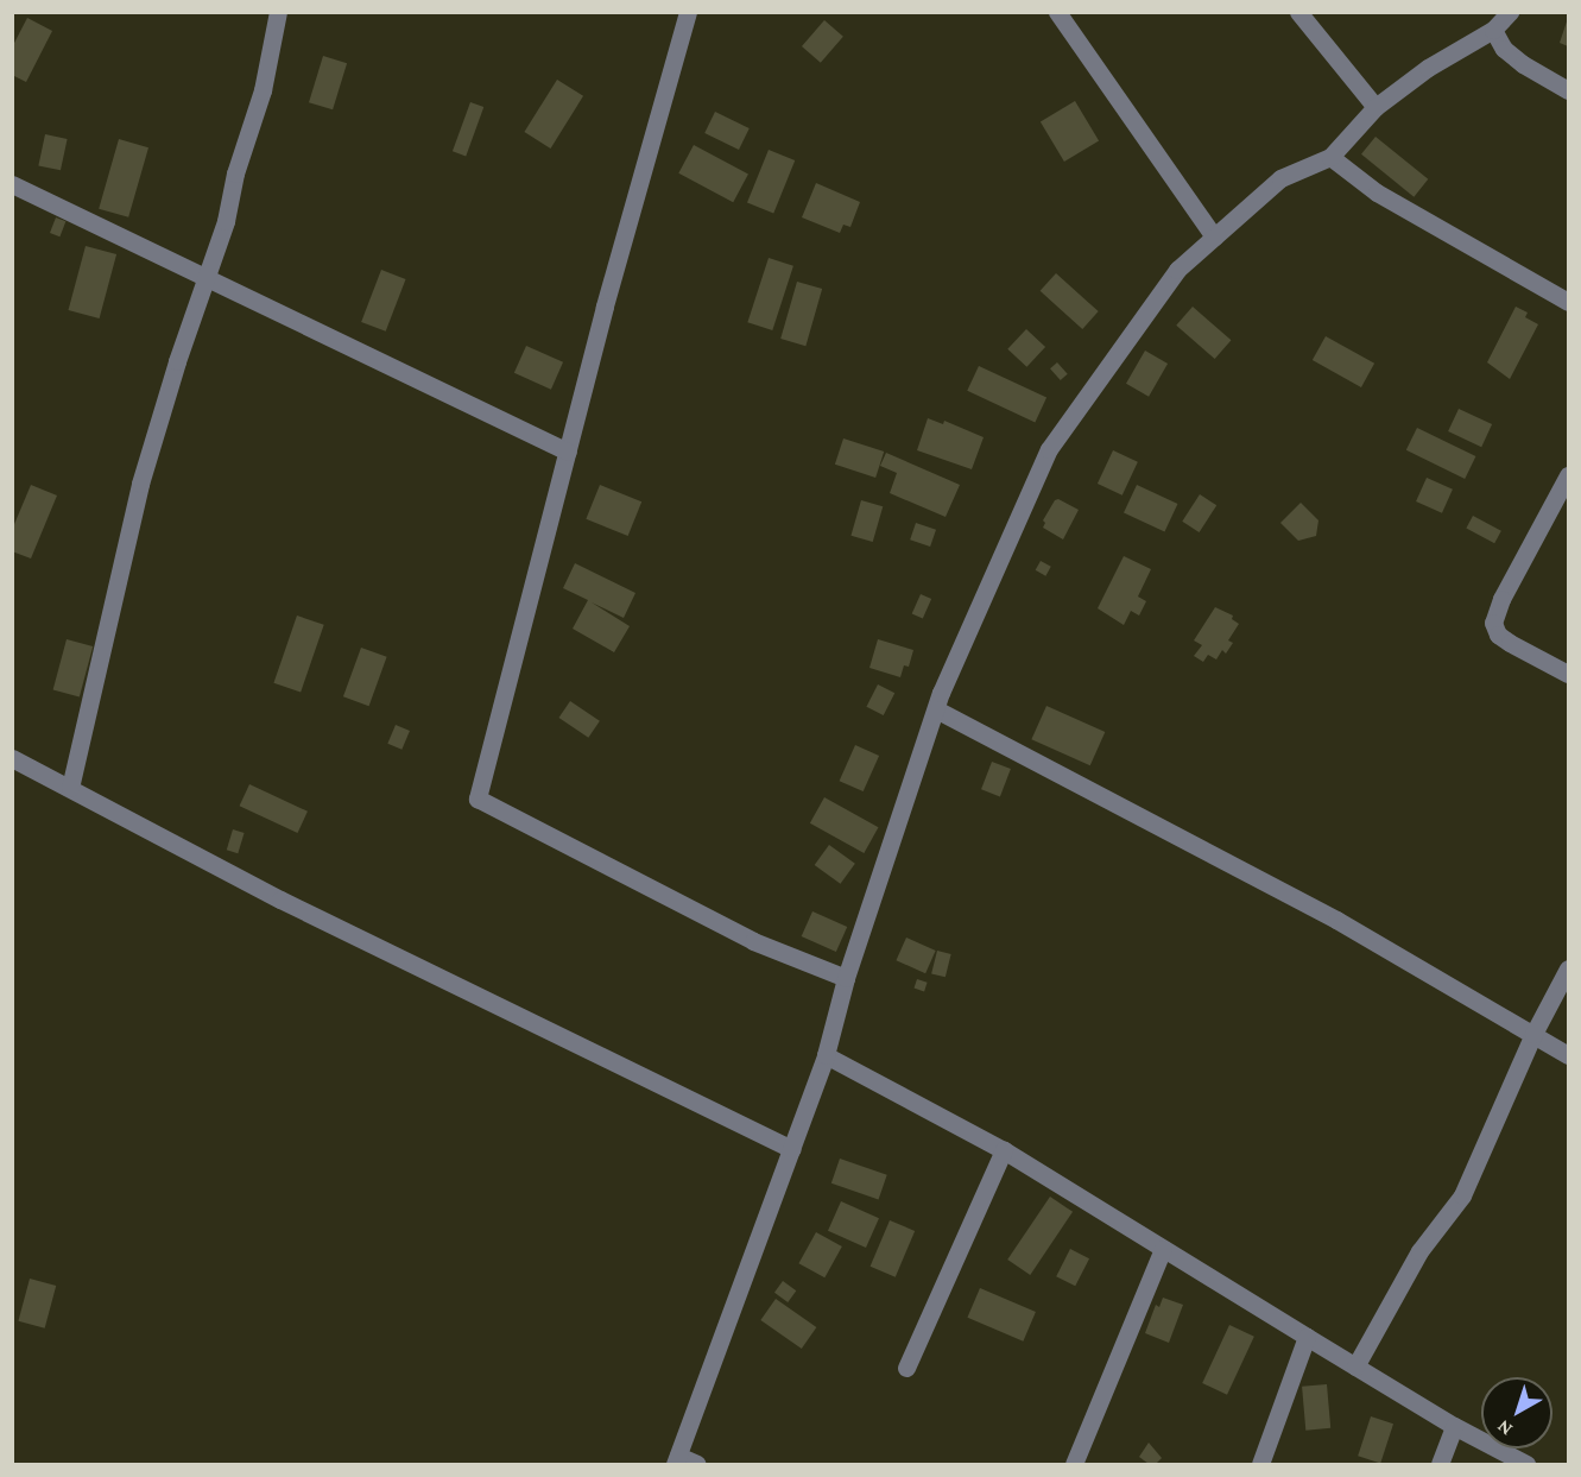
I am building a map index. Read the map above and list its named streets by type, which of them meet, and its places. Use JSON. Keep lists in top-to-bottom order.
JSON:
{
  "north": "bottom left"
}
